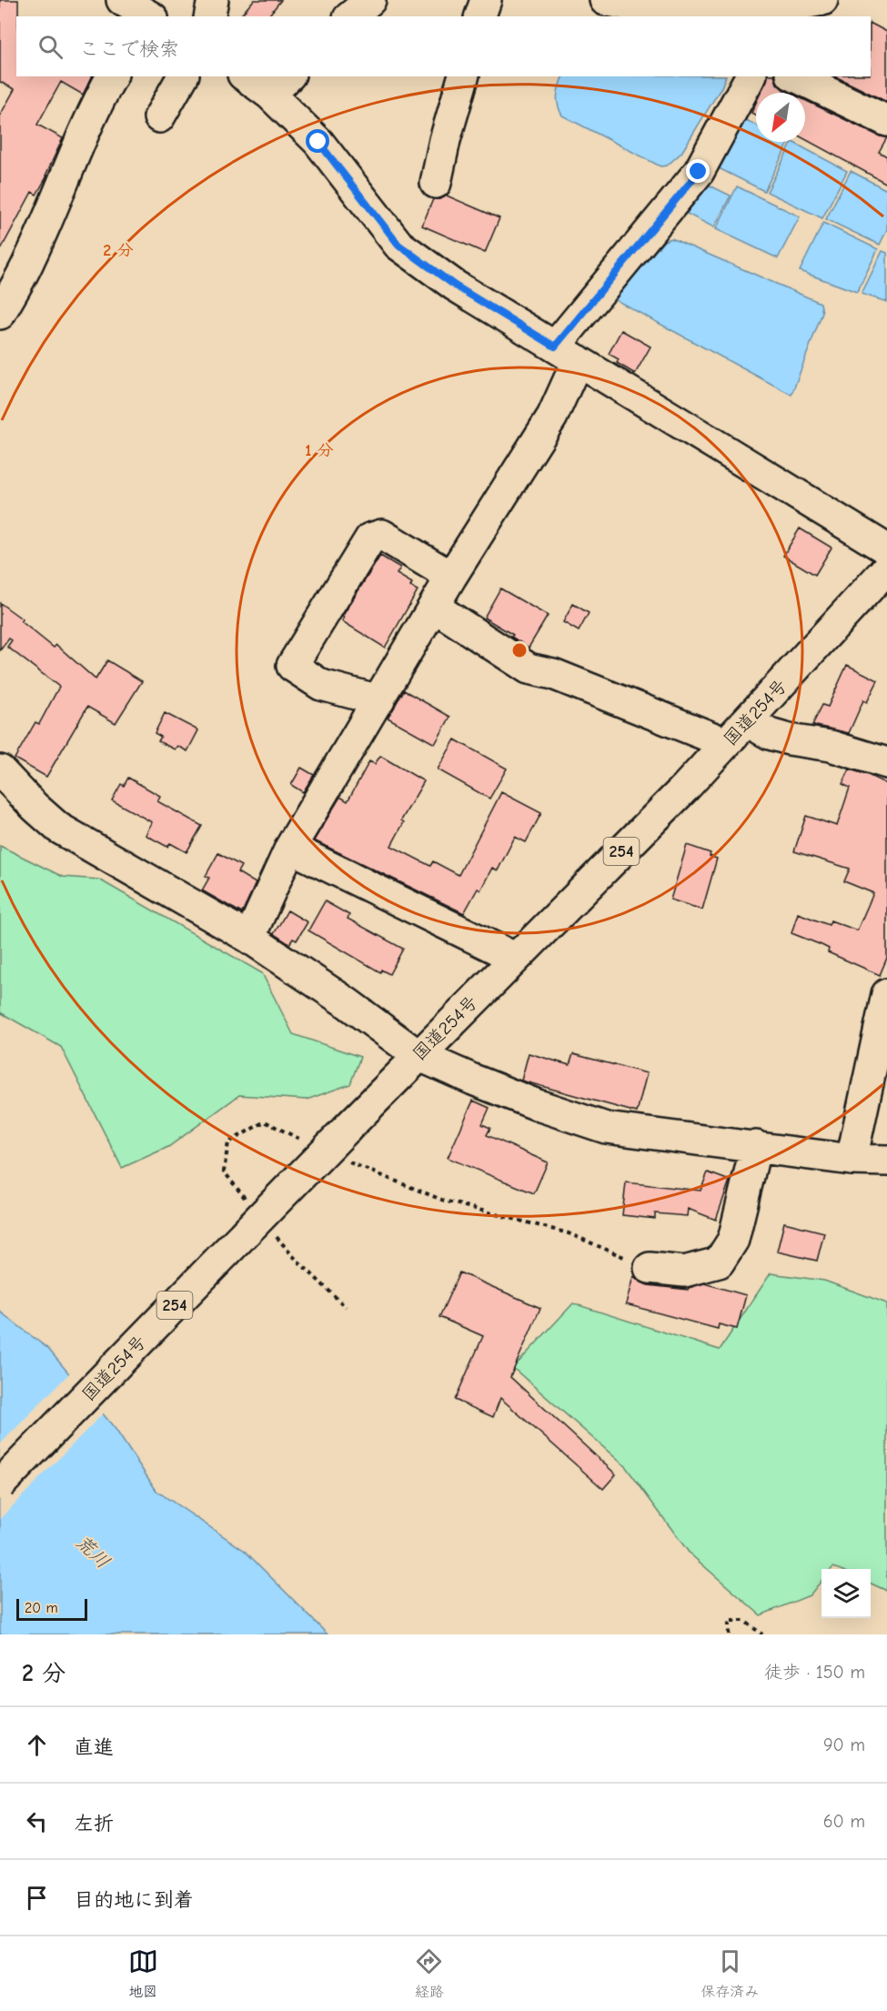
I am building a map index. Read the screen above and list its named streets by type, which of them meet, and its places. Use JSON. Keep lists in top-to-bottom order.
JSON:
{
  "streets": {
    "main road": ["国道254号", "254"]
  },
  "water": ["荒川"],
  "scale_bar": "20 m",
  "north": "bottom left",
  "page": {
    "search": "ここで検索",
    "scale": "20 m",
    "heading": ["2 分", "徒歩 · 150 m"],
    "list": [
      ["直進", "90 m"],
      ["左折", "60 m"],
      "目的地に到着"
    ],
    "nav": ["地図", "経路", "保存済み"]
  },
  "rings": ["2 分", "1 分"]
}
